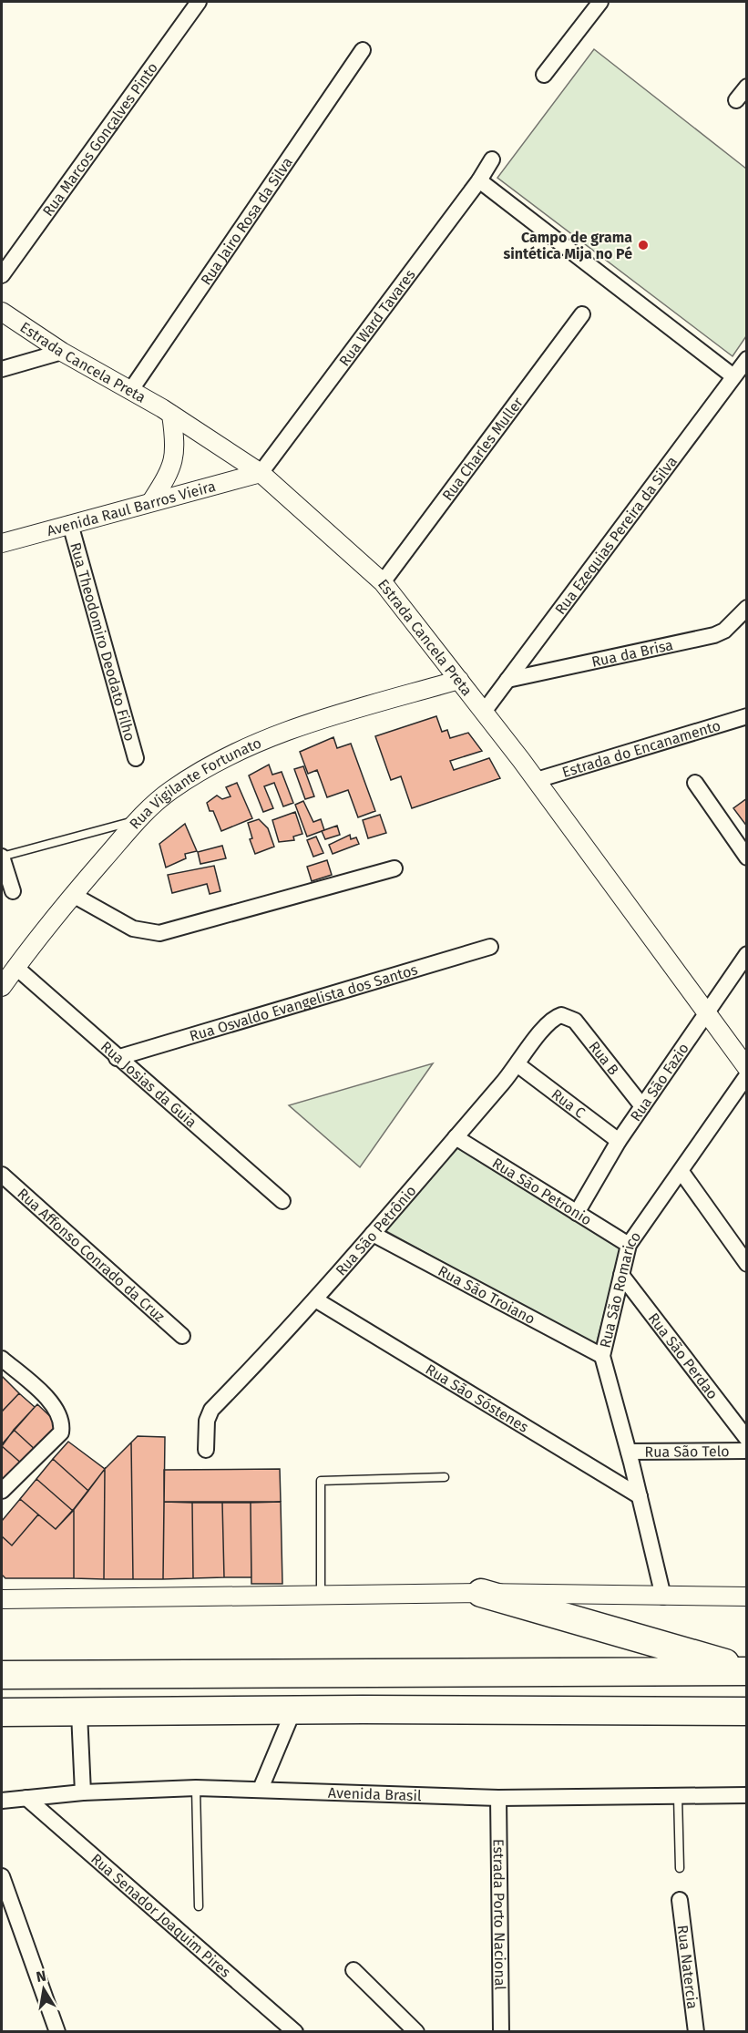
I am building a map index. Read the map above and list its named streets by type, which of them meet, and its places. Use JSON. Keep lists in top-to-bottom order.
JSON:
{
  "streets": {
    "street": [
      "Rua Marcos Gonçalves Pinto",
      "Rua Jairo Rosa da Silva",
      "Rua Ward Tavares",
      "Estrada Cancela Preta",
      "Rua Charles Muller",
      "Avenida Raul Barros Vieira",
      "Rua Ezequias Pereira da Silva",
      "Rua Theodomiro Deodato Filho",
      "Rua da Brisa",
      "Estrada do Encanamento",
      "Rua Vigilante Fortunato",
      "Rua Osvaldo Evangelista dos Santos",
      "Rua B",
      "Rua São Fazio",
      "Rua Josias da Guia",
      "Rua C",
      "Rua São Petronio",
      "Rua São Petrônio",
      "Rua Affonso Conrado da Cruz",
      "Rua São Romarico",
      "Rua São Troiano",
      "Rua São Perdao",
      "Rua São Sóstenes",
      "Rua São Telo",
      "Avenida Brasil",
      "Rua Senador Joaquim Pires",
      "Estrada Porto Nacional",
      "Rua Natercia"
    ]
  },
  "crossings": [
    ["Rua Jairo Rosa da Silva", "Estrada Cancela Preta"],
    ["Rua Ward Tavares", "Estrada Cancela Preta"],
    ["Rua Ward Tavares", "Avenida Raul Barros Vieira"],
    ["Estrada Cancela Preta", "Rua Charles Muller"],
    ["Estrada Cancela Preta", "Avenida Raul Barros Vieira"],
    ["Estrada Cancela Preta", "Rua Ezequias Pereira da Silva"],
    ["Estrada Cancela Preta", "Estrada do Encanamento"],
    ["Estrada Cancela Preta", "Rua Vigilante Fortunato"],
    ["Estrada Cancela Preta", "Rua São Fazio"],
    ["Avenida Raul Barros Vieira", "Rua Theodomiro Deodato Filho"],
    ["Rua Ezequias Pereira da Silva", "Rua da Brisa"],
    ["Rua Vigilante Fortunato", "Rua Josias da Guia"],
    ["Rua Osvaldo Evangelista dos Santos", "Rua Josias da Guia"],
    ["Rua B", "Rua São Fazio"],
    ["Rua B", "Rua São Petrônio"],
    ["Rua São Fazio", "Rua C"],
    ["Rua São Fazio", "Rua São Petronio"],
    ["Rua C", "Rua São Petrônio"],
    ["Rua São Petronio", "Rua São Petrônio"],
    ["Rua São Petronio", "Rua São Romarico"],
    ["Rua São Petrônio", "Rua São Troiano"],
    ["Rua São Petrônio", "Rua São Sóstenes"],
    ["Rua São Romarico", "Rua São Troiano"],
    ["Rua São Romarico", "Rua São Perdao"],
    ["Rua São Romarico", "Rua São Sóstenes"],
    ["Rua São Romarico", "Rua São Telo"],
    ["Avenida Brasil", "Rua Senador Joaquim Pires"],
    ["Avenida Brasil", "Estrada Porto Nacional"]
  ],
  "places": ["Campo de grama sintética Mija no Pé"],
  "north": "top"
}
